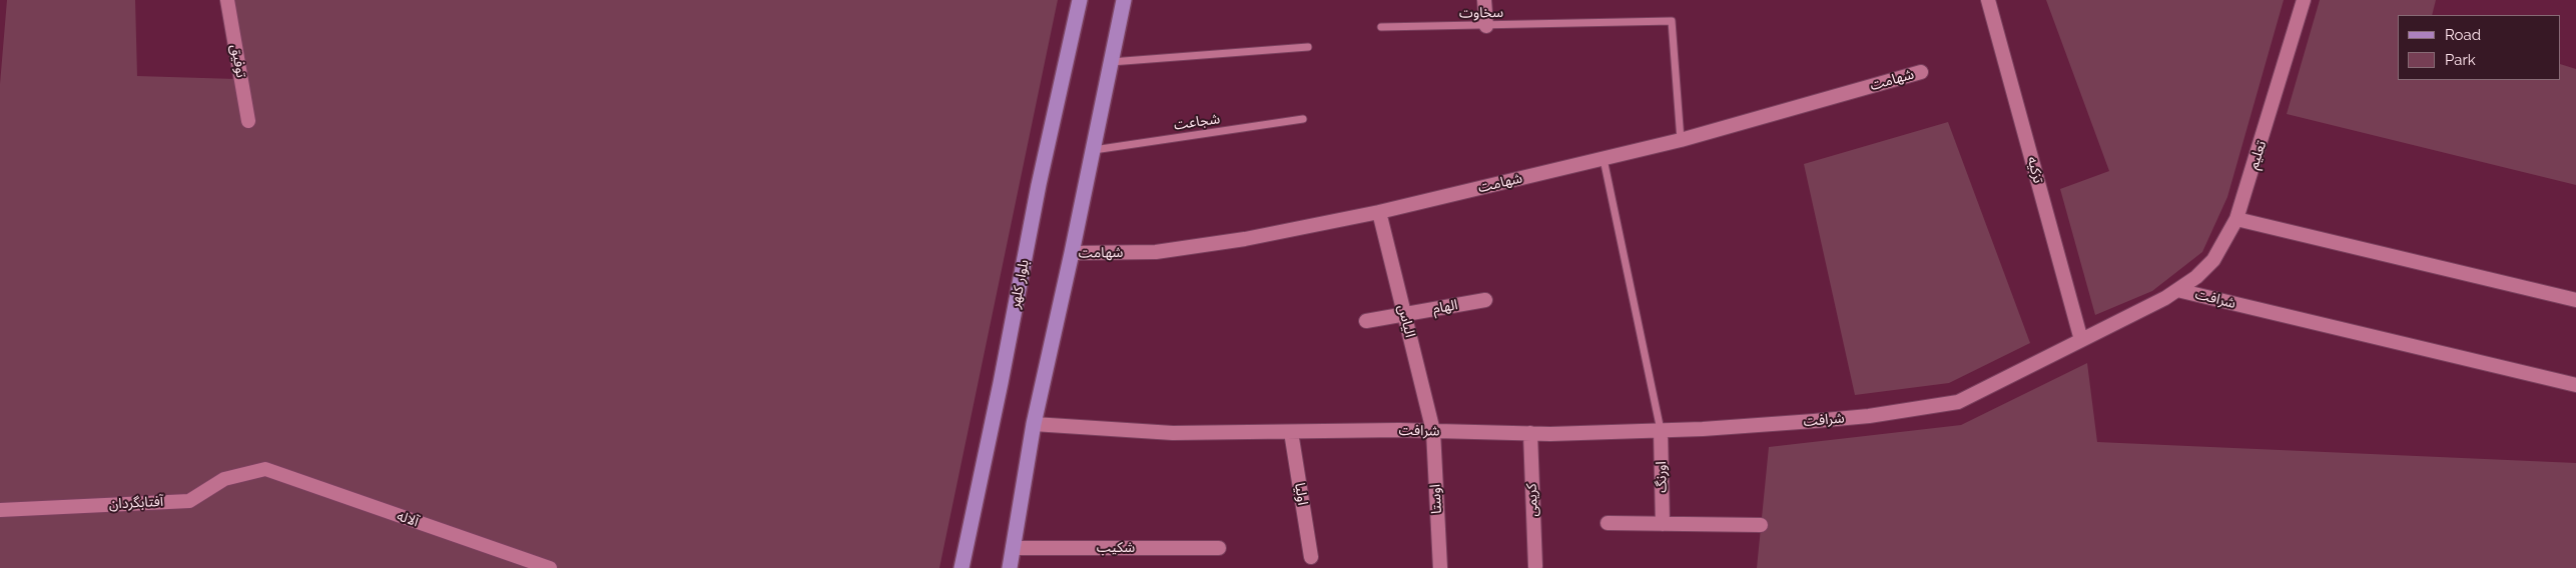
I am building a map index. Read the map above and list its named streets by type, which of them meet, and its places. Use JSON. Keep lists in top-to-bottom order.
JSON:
{
  "streets": {
    "main road": ["بلوار کلهر"],
    "street": [
      "توفیق",
      "شهامت",
      "تعلیم",
      "تزکیه",
      "شرافت",
      "الهام",
      "الیاس",
      "اورنگ",
      "اولیا",
      "اوستا",
      "کریمی",
      "آفتابگردان",
      "آلاله",
      "شکیب"
    ],
    "lane": ["سخاوت", "شجاعت"]
  },
  "crossings": [
    ["سخاوت", "شهامت"],
    ["شهامت", "الیاس"],
    ["تعلیم", "شرافت"],
    ["تزکیه", "شرافت"],
    ["شرافت", "الیاس"],
    ["شرافت", "اورنگ"],
    ["شرافت", "اولیا"],
    ["شرافت", "اوستا"],
    ["شرافت", "کریمی"],
    ["الهام", "الیاس"],
    ["الیاس", "اوستا"],
    ["آفتابگردان", "آلاله"]
  ],
  "legend": ["Road", "Park"]
}
